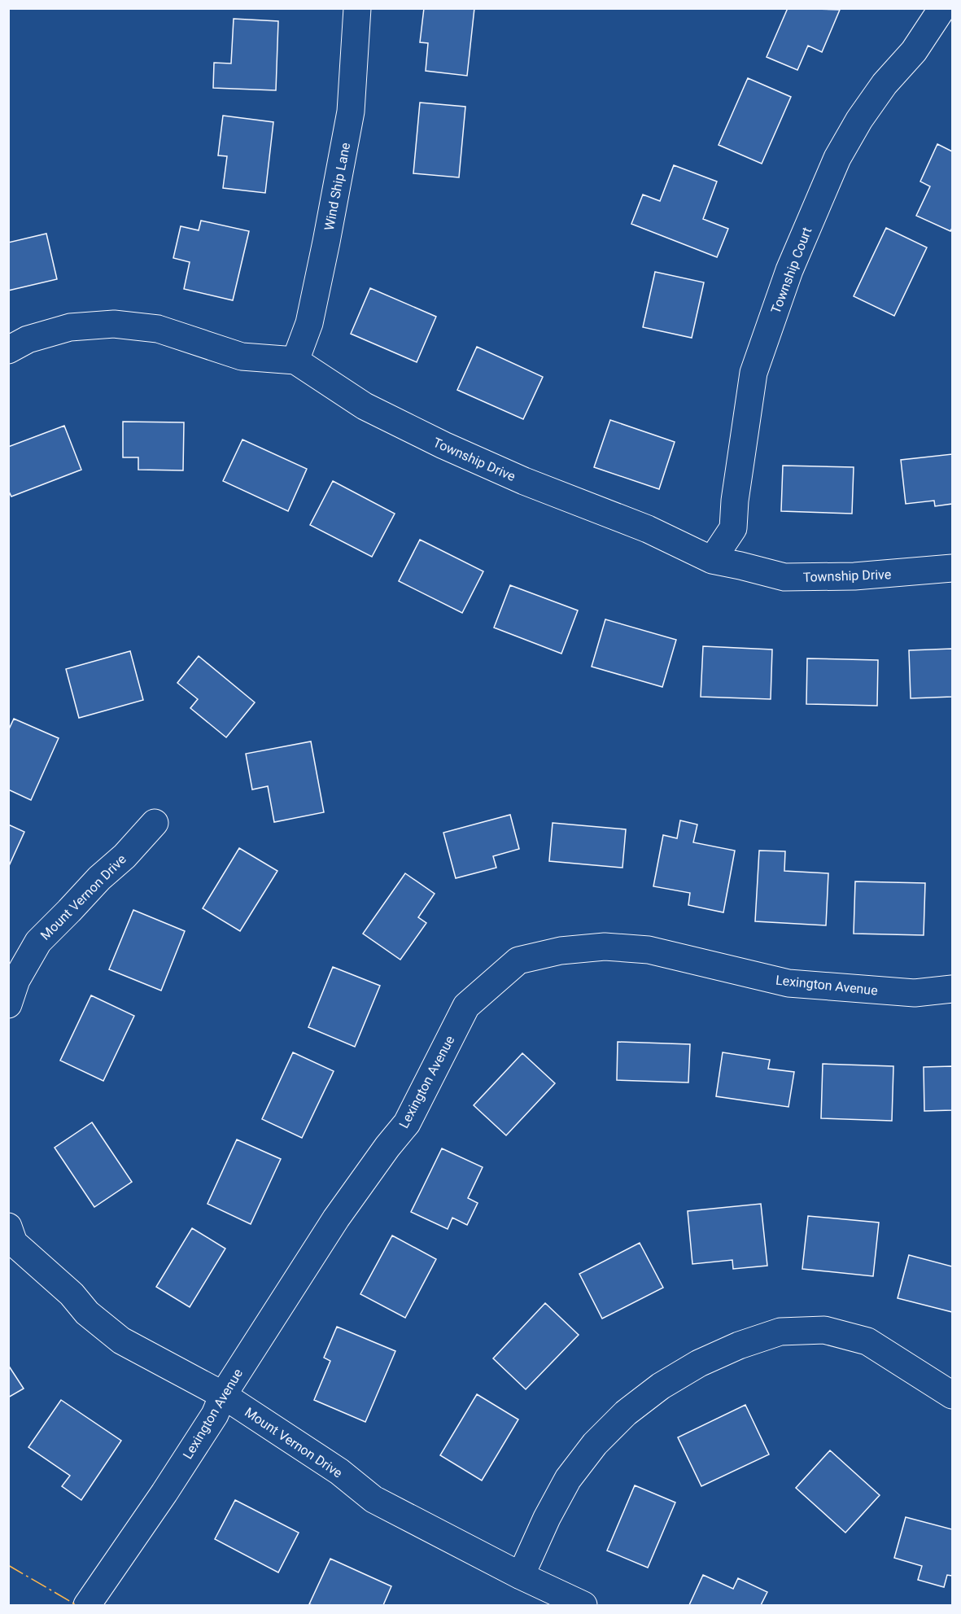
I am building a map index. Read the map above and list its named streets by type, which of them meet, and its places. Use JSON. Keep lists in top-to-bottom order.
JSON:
{
  "streets": {
    "street": [
      "Wind Ship Lane",
      "Township Court",
      "Township Drive",
      "Mount Vernon Drive",
      "Lexington Avenue"
    ]
  },
  "crossings": [
    ["Wind Ship Lane", "Township Drive"],
    ["Township Court", "Township Drive"],
    ["Mount Vernon Drive", "Lexington Avenue"]
  ]
}
